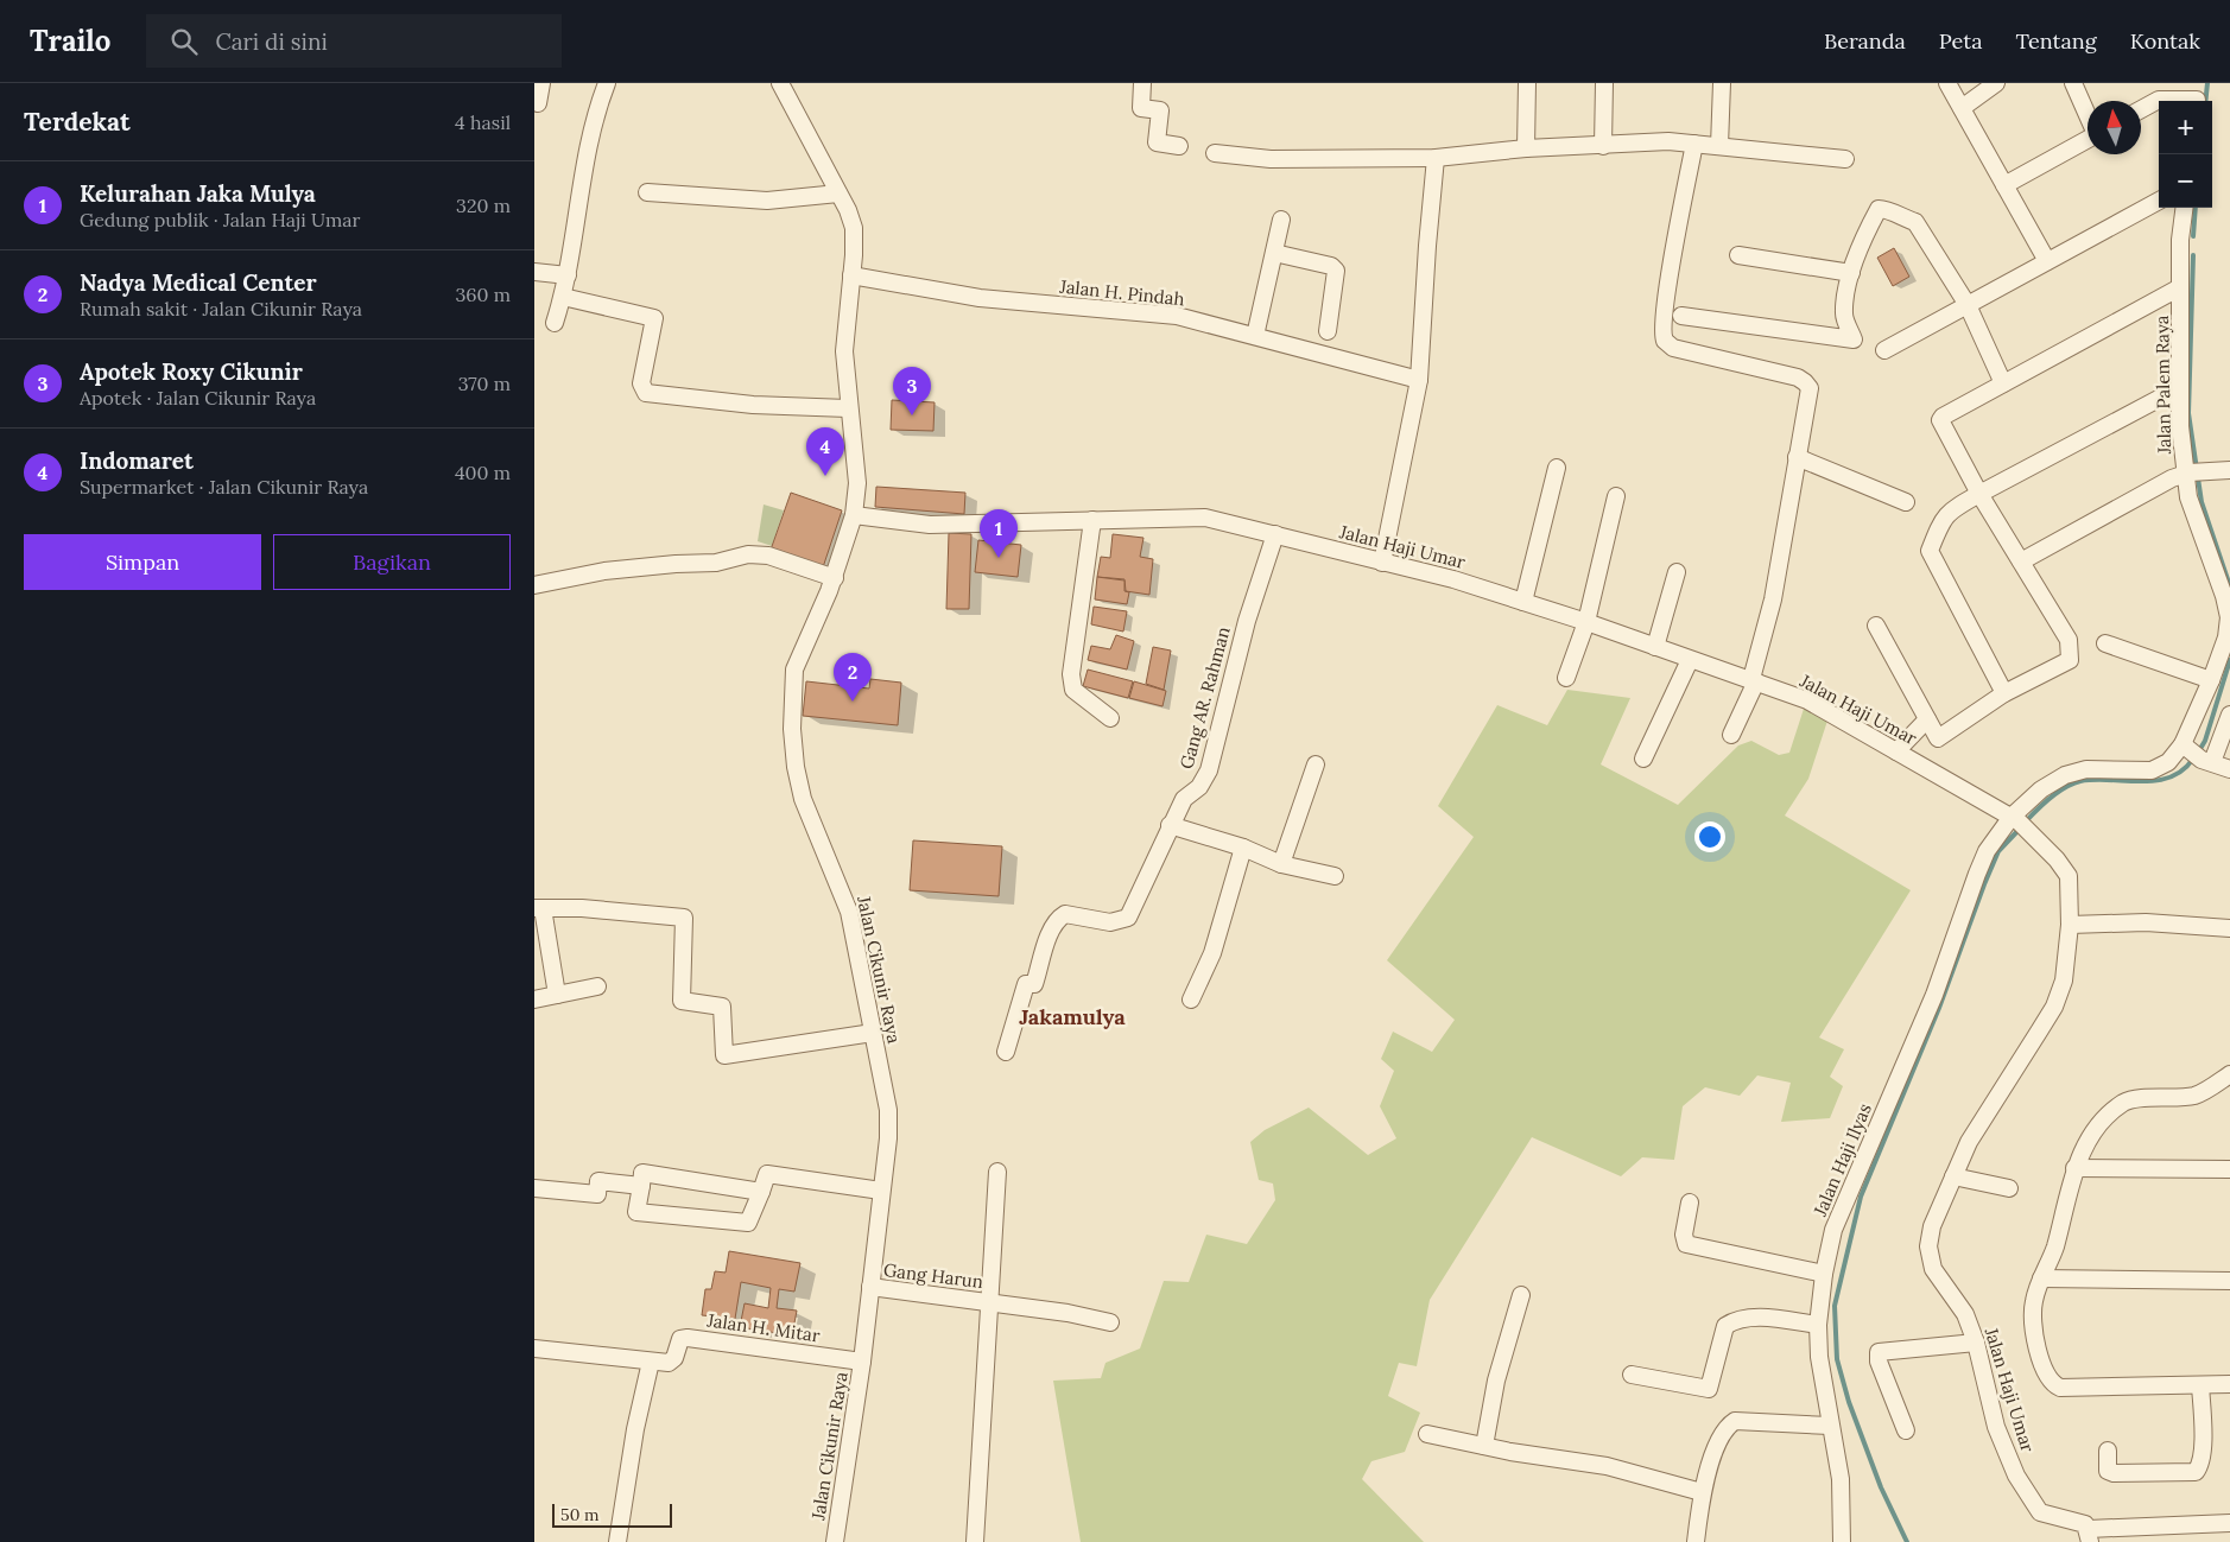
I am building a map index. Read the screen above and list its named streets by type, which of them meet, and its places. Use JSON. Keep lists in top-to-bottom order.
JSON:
{
  "streets": {
    "street": [
      "Jalan H. Pindah",
      "Jalan Palem Raya",
      "Jalan Haji Umar",
      "Gang AR. Rahman",
      "Jalan Cikunir Raya",
      "Jalan Haji Ilyas",
      "Gang Harun",
      "Jalan H. Mitar"
    ]
  },
  "crossings": [
    ["Jalan H. Pindah", "Jalan Cikunir Raya"],
    ["Jalan Palem Raya", "Jalan Haji Umar"],
    ["Jalan Palem Raya", "Jalan Haji Ilyas"],
    ["Jalan Haji Umar", "Gang AR. Rahman"],
    ["Jalan Haji Umar", "Jalan Cikunir Raya"],
    ["Jalan Haji Umar", "Jalan Haji Ilyas"],
    ["Jalan Cikunir Raya", "Gang Harun"],
    ["Jalan Cikunir Raya", "Jalan H. Mitar"]
  ],
  "districts": ["Jakamulya"],
  "scale_bar": "50 m",
  "north": "top",
  "page": {
    "header": "Trailo",
    "search": "Cari di sini",
    "nav": [
      "Beranda",
      "Peta",
      "Tentang",
      "Kontak"
    ],
    "heading": ["Terdekat", "4 hasil"],
    "map_buttons": ["+", "−"],
    "list": [
      {
        "mark": "1",
        "name": "Kelurahan Jaka Mulya",
        "note": "Gedung publik · Jalan Haji Umar",
        "value": "320 m"
      },
      {
        "mark": "2",
        "name": "Nadya Medical Center",
        "note": "Rumah sakit · Jalan Cikunir Raya",
        "value": "360 m"
      },
      {
        "mark": "3",
        "name": "Apotek Roxy Cikunir",
        "note": "Apotek · Jalan Cikunir Raya",
        "value": "370 m"
      },
      {
        "mark": "4",
        "name": "Indomaret",
        "note": "Supermarket · Jalan Cikunir Raya",
        "value": "400 m"
      }
    ],
    "pins": [
      "3",
      "4",
      "1",
      "2"
    ],
    "buttons": ["Simpan", "Bagikan"],
    "scale": "50 m"
  }
}
